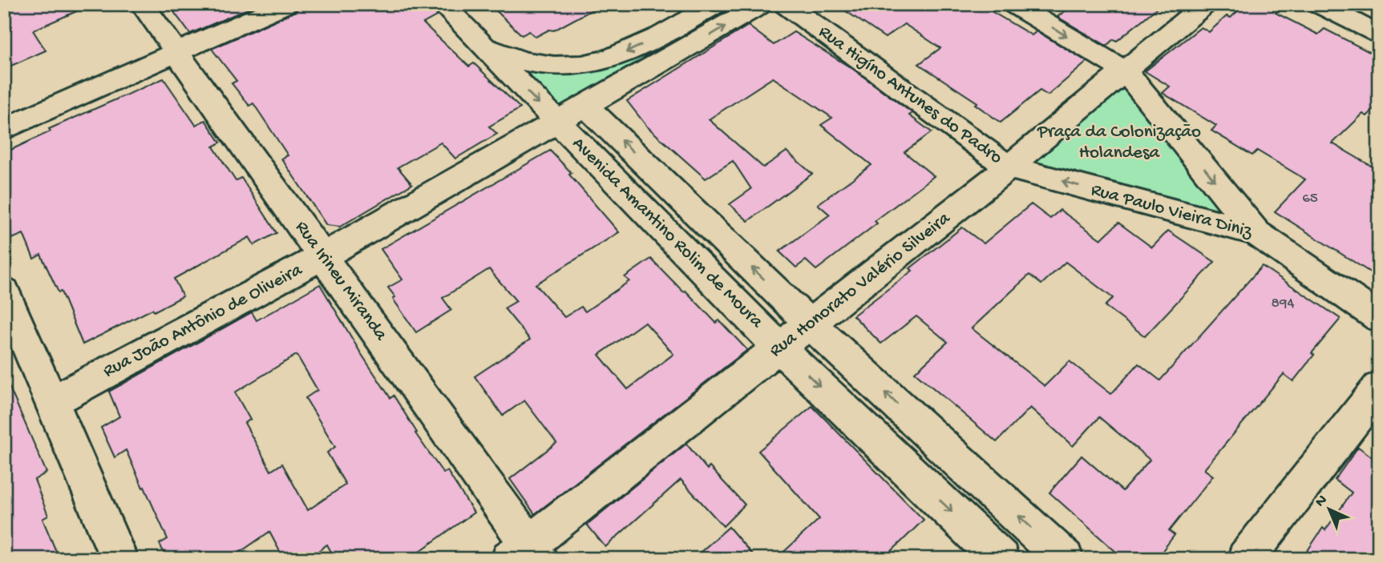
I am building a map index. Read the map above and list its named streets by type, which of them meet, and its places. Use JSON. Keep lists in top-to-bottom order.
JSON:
{
  "streets": {
    "street": [
      "Rua Higíno Antunes do Padro",
      "Rua Paulo Vieira Diniz",
      "Avenida Amantino Rolim de Moura",
      "Rua Irineu Miranda",
      "Rua Honorato Valério Silveira",
      "Rua João Antônio de Oliveira"
    ]
  },
  "crossings": [
    ["Rua Higíno Antunes do Padro", "Rua Paulo Vieira Diniz"],
    ["Rua Higíno Antunes do Padro", "Rua Honorato Valério Silveira"],
    ["Rua Paulo Vieira Diniz", "Rua Honorato Valério Silveira"],
    ["Avenida Amantino Rolim de Moura", "Rua Honorato Valério Silveira"],
    ["Avenida Amantino Rolim de Moura", "Rua João Antônio de Oliveira"],
    ["Rua Irineu Miranda", "Rua Honorato Valério Silveira"],
    ["Rua Irineu Miranda", "Rua João Antônio de Oliveira"]
  ],
  "parks": ["Praça da Colonização Holandesa"],
  "house_numbers": ["65", "894"],
  "north": "top left"
}
